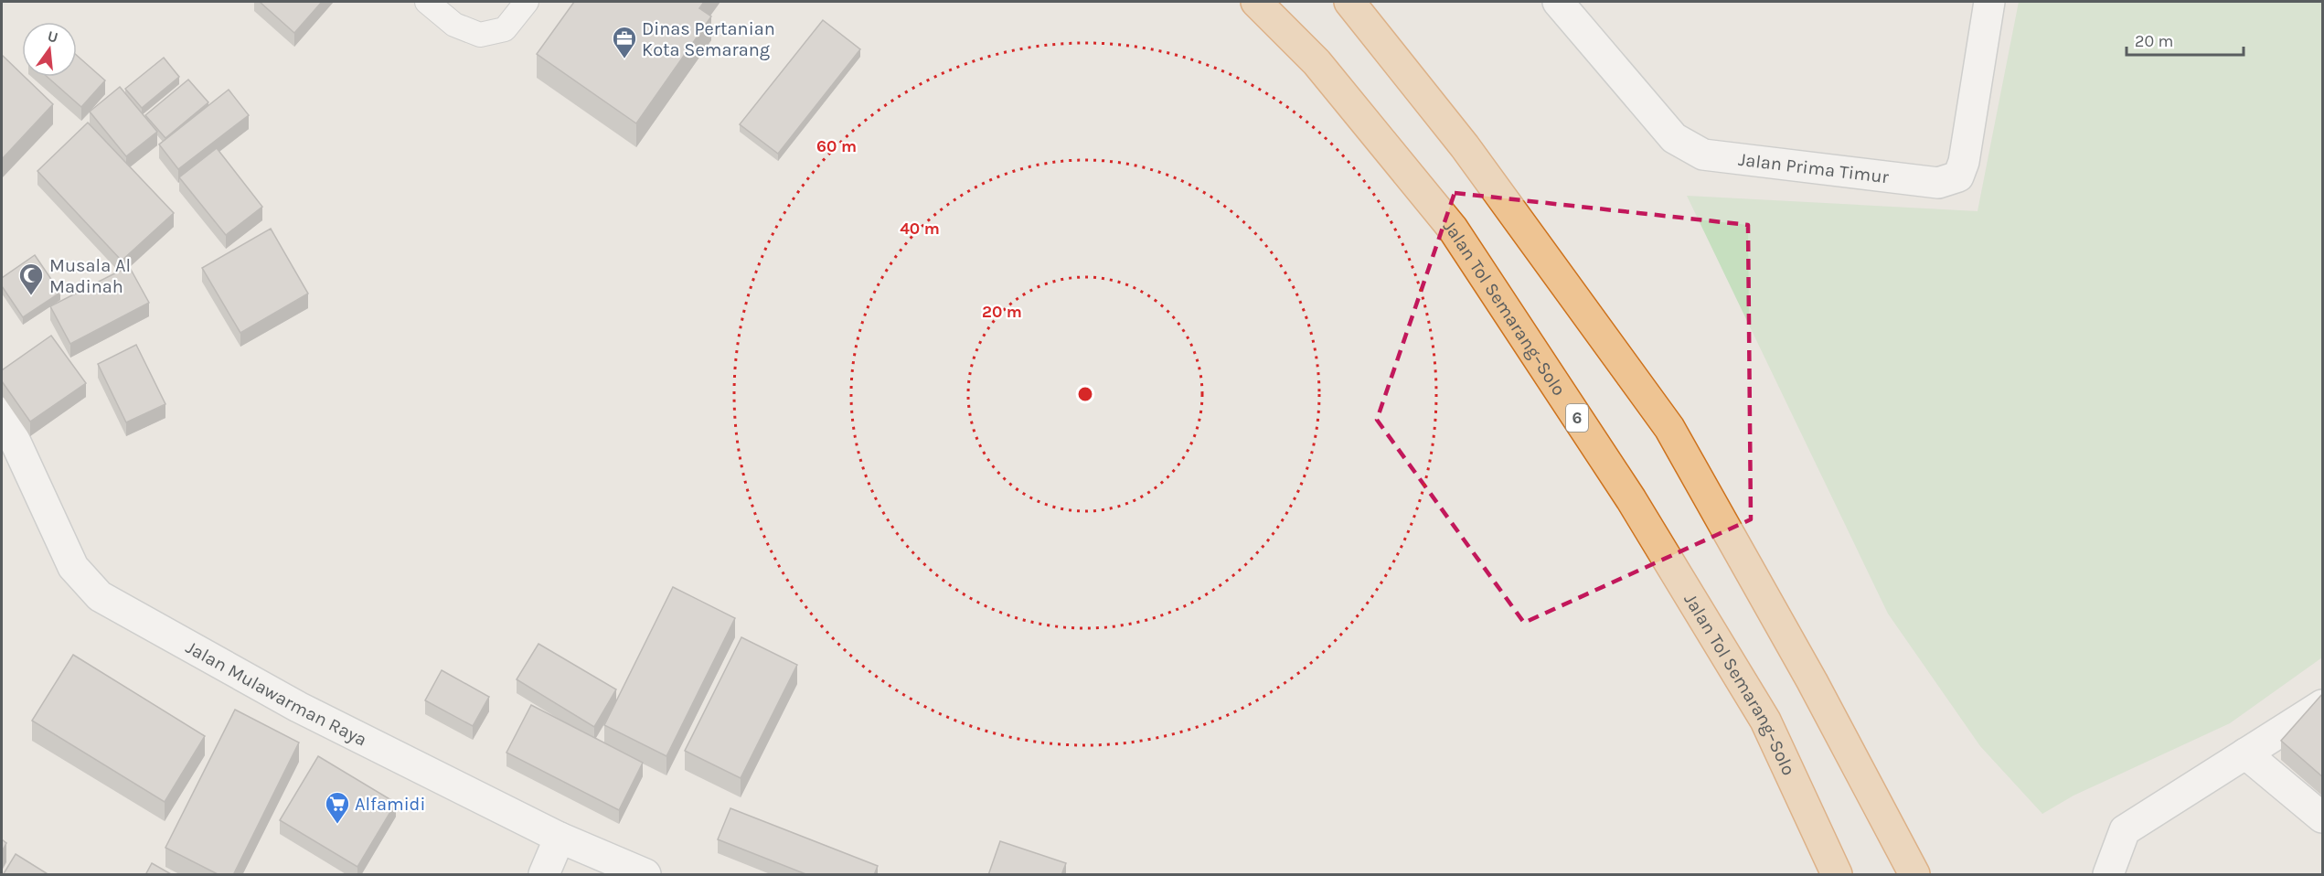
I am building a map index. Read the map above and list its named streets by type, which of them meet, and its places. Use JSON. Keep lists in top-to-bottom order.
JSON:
{
  "streets": {
    "highway": ["Jalan Tol Semarang–Solo", "6"],
    "street": ["Jalan Prima Timur", "Jalan Mulawarman Raya"]
  },
  "places": {
    "office": ["Dinas Pertanian Kota Semarang"],
    "mosque": ["Musala Al Madinah"],
    "supermarket": ["Alfamidi"]
  },
  "scale_bar": "20 m",
  "north": "top",
  "rings": ["60 m", "40 m", "20 m"]
}
